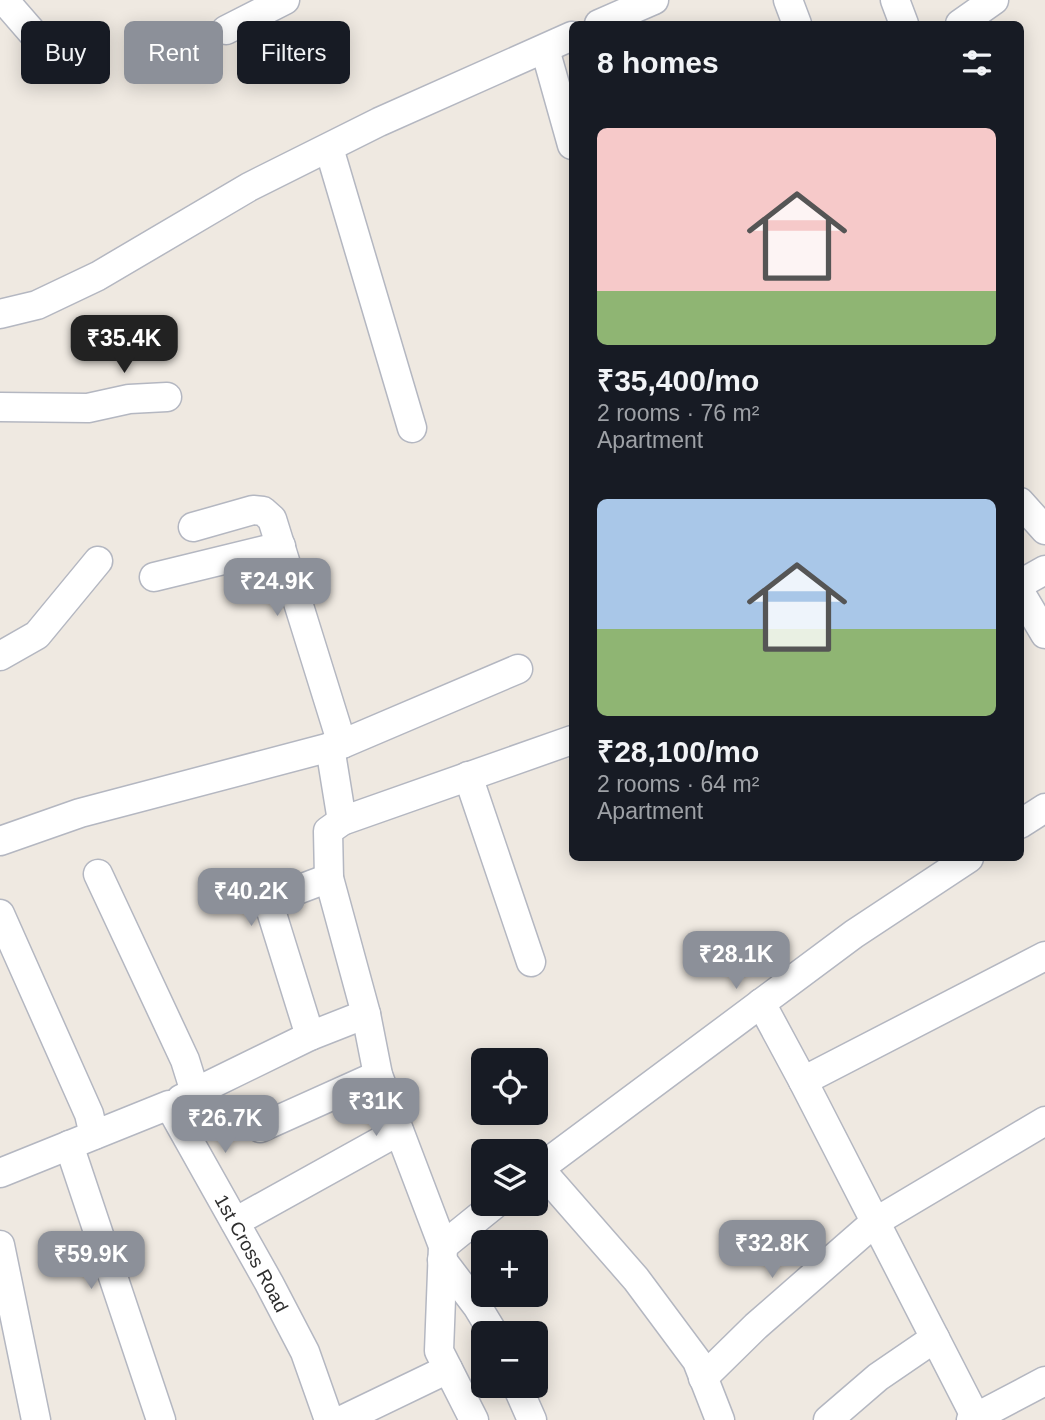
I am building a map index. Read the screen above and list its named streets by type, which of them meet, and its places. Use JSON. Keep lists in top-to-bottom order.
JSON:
{
  "streets": {
    "street": ["1st Cross Road"]
  },
  "page": {
    "chip": ["Buy", "Rent", "Filters"],
    "heading": "8 homes",
    "list": [
      {
        "name": "₹35,400/mo",
        "note": "2 rooms · 76 m² · Apartment"
      },
      {
        "name": "₹28,100/mo",
        "note": "2 rooms · 64 m² · Apartment"
      }
    ],
    "price": [
      "₹35.4K",
      "₹24.9K",
      "₹40.2K",
      "₹28.1K",
      "₹31K",
      "₹26.7K",
      "₹32.8K",
      "₹59.9K"
    ],
    "map_buttons": ["+", "−"]
  }
}
